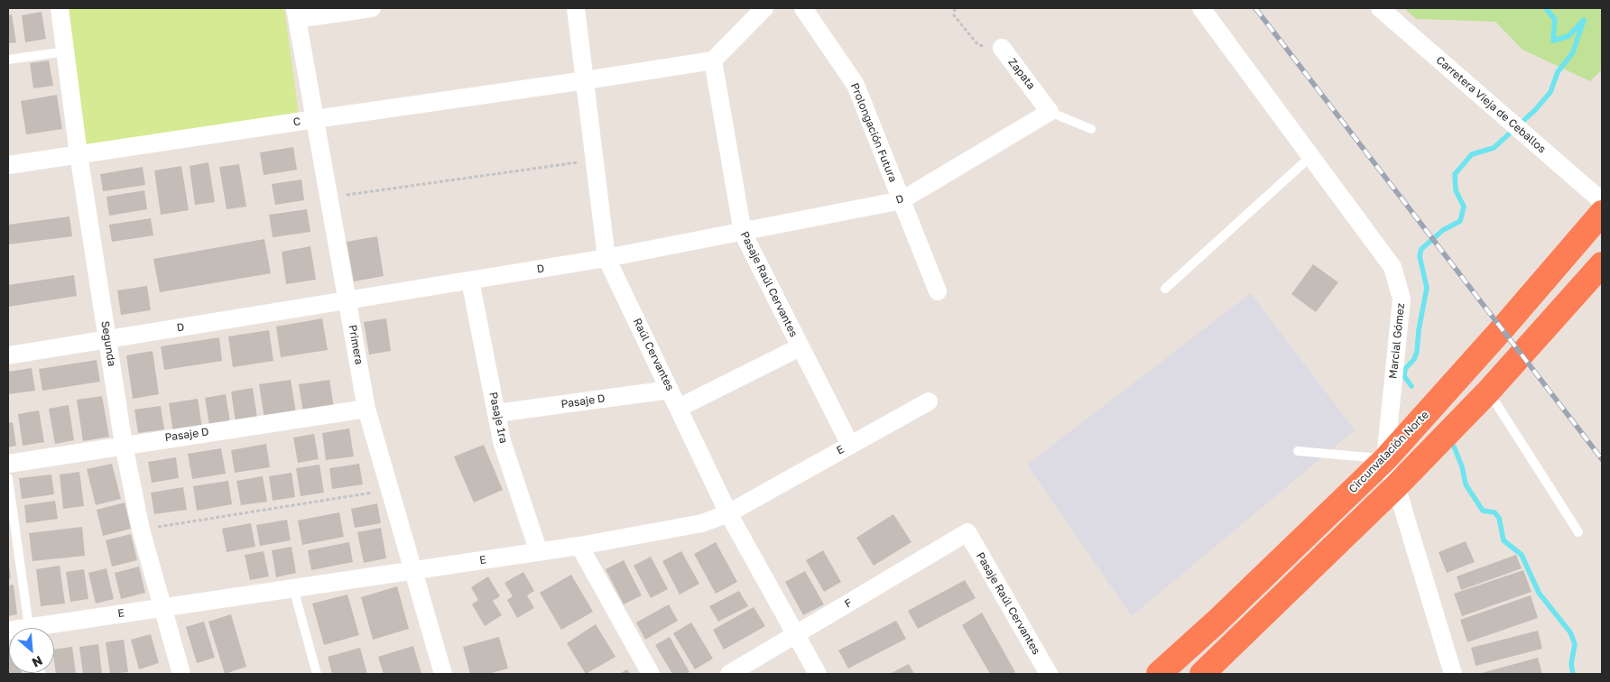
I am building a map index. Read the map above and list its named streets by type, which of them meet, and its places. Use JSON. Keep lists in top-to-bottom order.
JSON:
{
  "streets": {
    "highway": ["Circunvalación Norte"],
    "street": [
      "Zapata",
      "Carretera Vieja de Ceballos",
      "C",
      "Prolongación Futura",
      "D",
      "Pasaje Raúl Cervantes",
      "Marcial Gómez",
      "Segunda",
      "Primera",
      "Raúl Cervantes",
      "Pasaje D",
      "Pasaje 1ra",
      "E",
      "F"
    ]
  },
  "crossings": [
    ["Zapata", "D"],
    ["C", "Pasaje Raúl Cervantes"],
    ["C", "Segunda"],
    ["C", "Primera"],
    ["C", "Raúl Cervantes"],
    ["Prolongación Futura", "D"],
    ["D", "Pasaje Raúl Cervantes"],
    ["D", "Segunda"],
    ["D", "Primera"],
    ["D", "Raúl Cervantes"],
    ["D", "Pasaje 1ra"],
    ["Pasaje Raúl Cervantes", "E"],
    ["Pasaje Raúl Cervantes", "F"],
    ["Marcial Gómez", "Circunvalación Norte"],
    ["Segunda", "Pasaje D"],
    ["Segunda", "E"],
    ["Primera", "Pasaje D"],
    ["Primera", "E"],
    ["Raúl Cervantes", "Pasaje D"],
    ["Raúl Cervantes", "E"],
    ["Raúl Cervantes", "F"],
    ["Pasaje D", "Pasaje 1ra"],
    ["Pasaje 1ra", "E"]
  ],
  "north": "bottom right"
}
